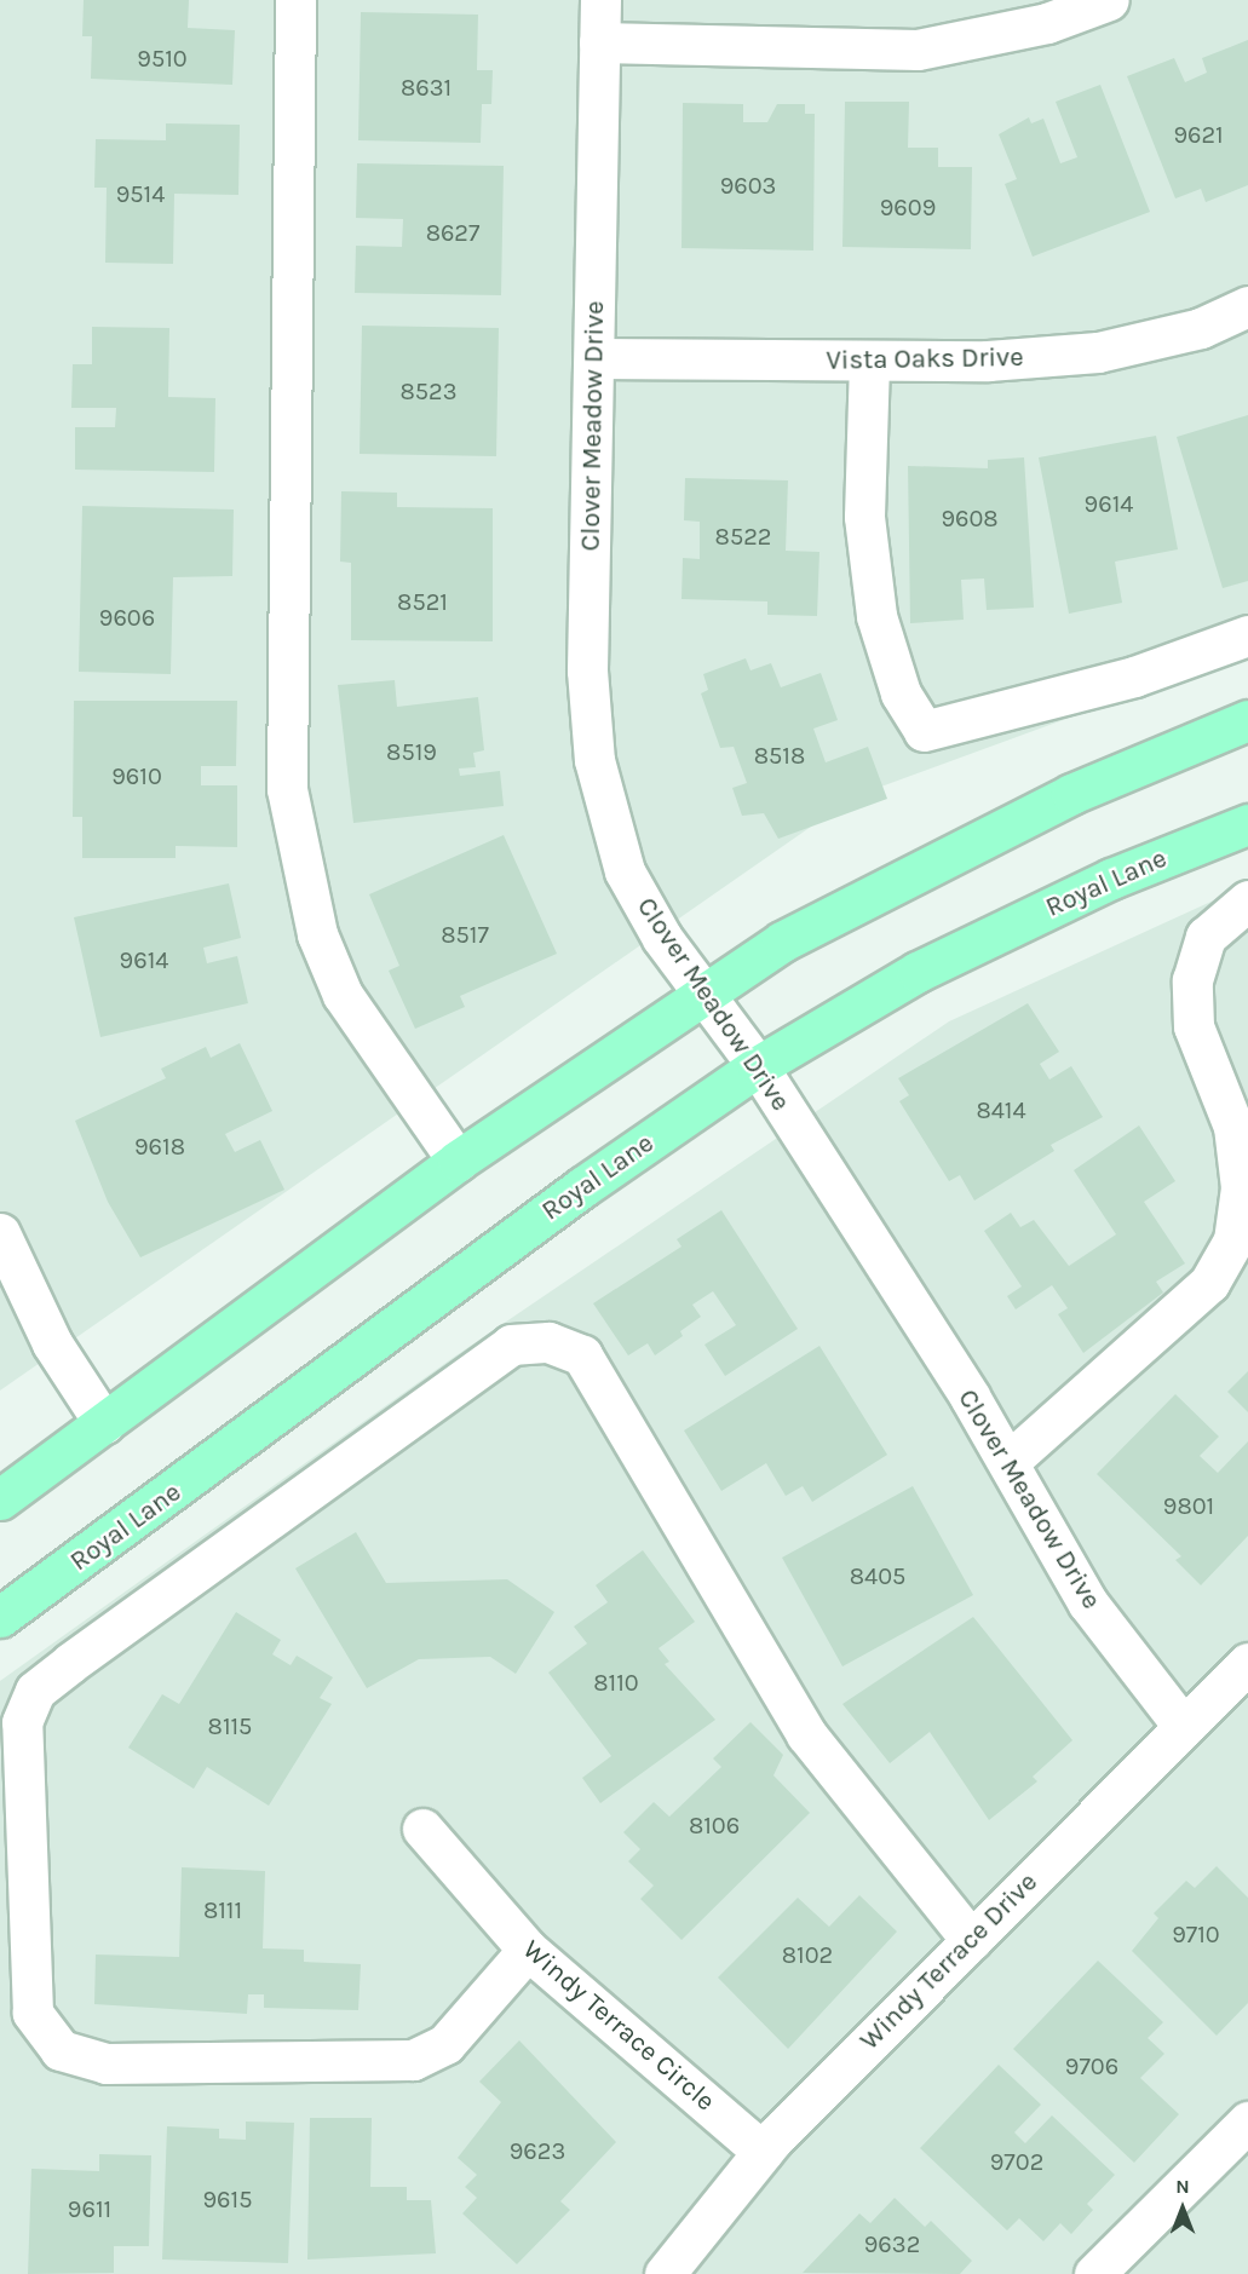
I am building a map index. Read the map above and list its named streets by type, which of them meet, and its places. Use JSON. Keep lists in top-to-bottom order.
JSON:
{
  "streets": {
    "main road": ["Royal Lane"],
    "street": [
      "Vista Oaks Drive",
      "Clover Meadow Drive",
      "Windy Terrace Drive",
      "Windy Terrace Circle"
    ]
  },
  "crossings": [
    ["Vista Oaks Drive", "Clover Meadow Drive"],
    ["Clover Meadow Drive", "Royal Lane"],
    ["Clover Meadow Drive", "Windy Terrace Drive"],
    ["Windy Terrace Drive", "Windy Terrace Circle"]
  ],
  "house_numbers": [
    "9510",
    "8631",
    "9621",
    "9603",
    "9514",
    "9609",
    "8627",
    "8523",
    "9614",
    "9608",
    "8522",
    "8521",
    "9606",
    "8519",
    "8518",
    "9610",
    "8517",
    "9614",
    "8414",
    "9618",
    "9801",
    "8405",
    "8110",
    "8115",
    "8106",
    "8111",
    "9710",
    "8102",
    "9706",
    "9623",
    "9702",
    "9615",
    "9611",
    "9632"
  ],
  "north": "top"
}
